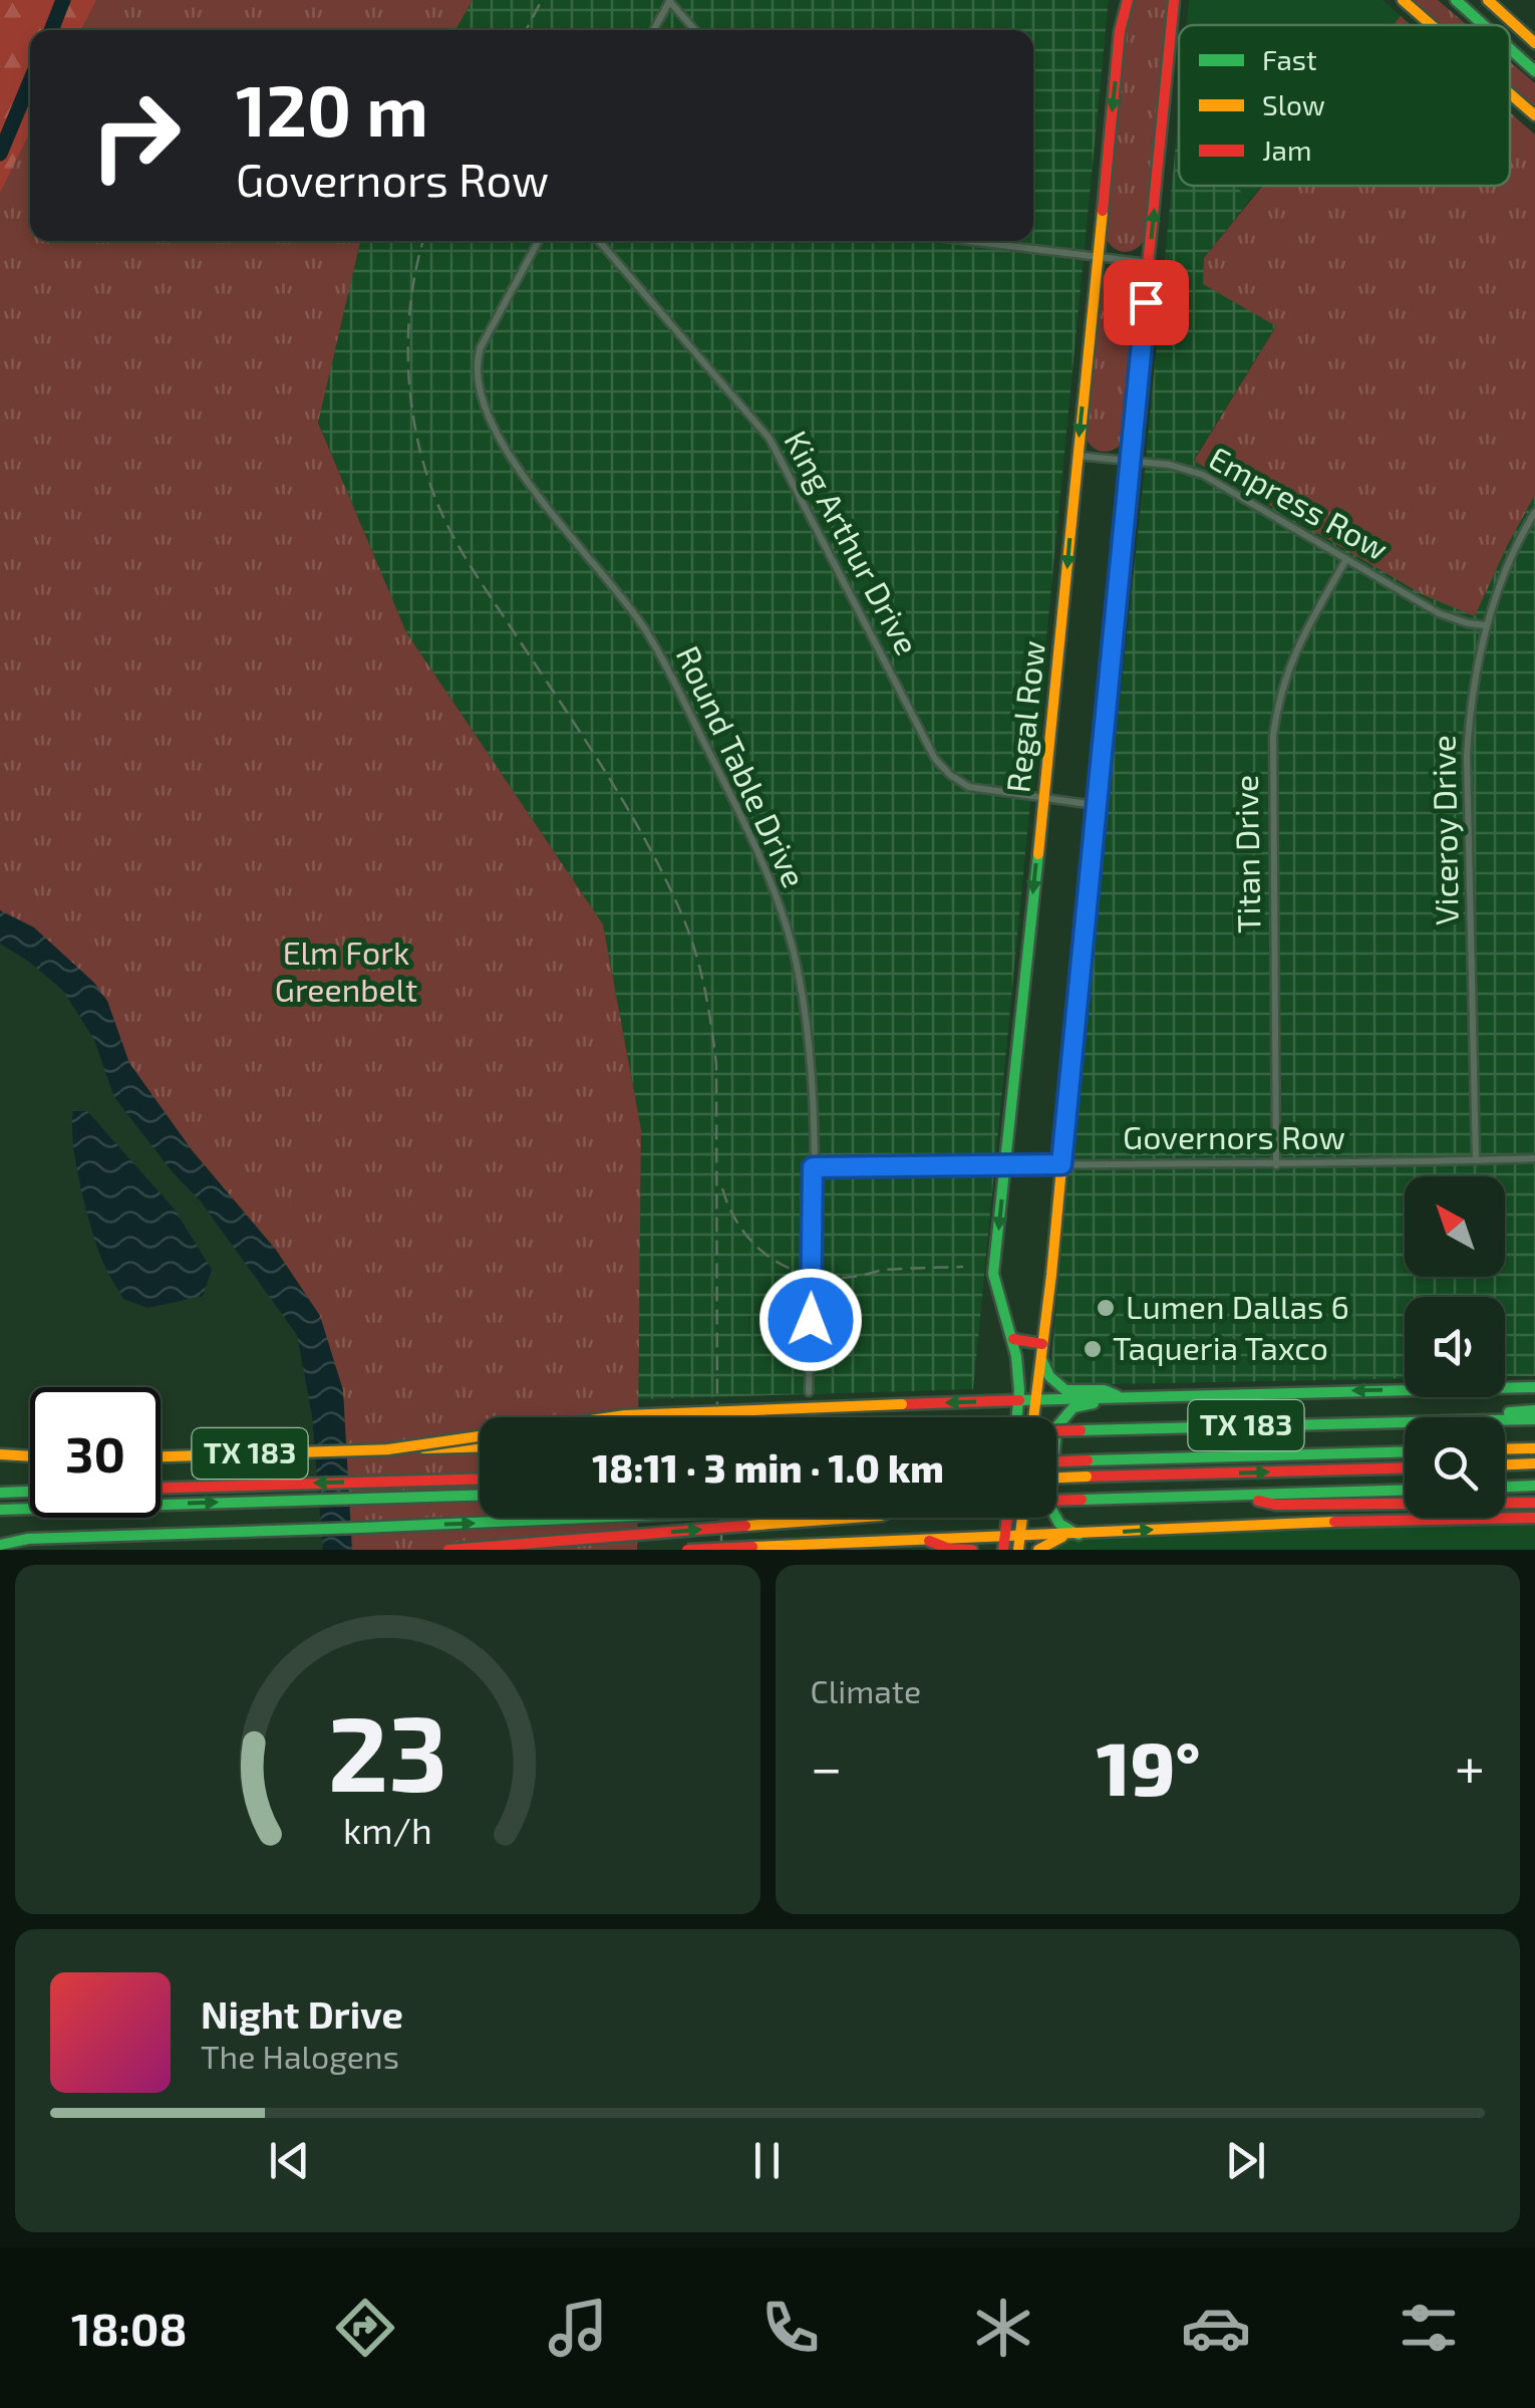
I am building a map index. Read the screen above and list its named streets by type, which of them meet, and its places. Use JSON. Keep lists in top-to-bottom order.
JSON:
{
  "streets": {
    "main road": ["Regal Row", "TX 183"],
    "street": [
      "Empress Row",
      "King Arthur Drive",
      "Round Table Drive",
      "Viceroy Drive",
      "Titan Drive",
      "Governors Row"
    ]
  },
  "crossings": [
    ["Empress Row", "Regal Row"],
    ["Empress Row", "Viceroy Drive"],
    ["Empress Row", "Titan Drive"],
    ["King Arthur Drive", "Regal Row"],
    ["Regal Row", "Governors Row"],
    ["Round Table Drive", "Governors Row"],
    ["Viceroy Drive", "Governors Row"],
    ["Titan Drive", "Governors Row"]
  ],
  "parks": ["Elm Fork Greenbelt"],
  "places": ["Lumen Dallas 6", "Taqueria Taxco"],
  "legend": ["Fast", "Slow", "Jam"],
  "north": "top left",
  "page": {
    "turn": ["120 m", "Governors Row"],
    "limit": "30",
    "trip": "18:11 · 3 min · 1.0 km",
    "tile": "Climate",
    "heat": ["−", "19°", "+"],
    "song": ["Night Drive", "The Halogens"],
    "tabs": "18:08",
    "gauge": ["23", "km/h"]
  }
}
